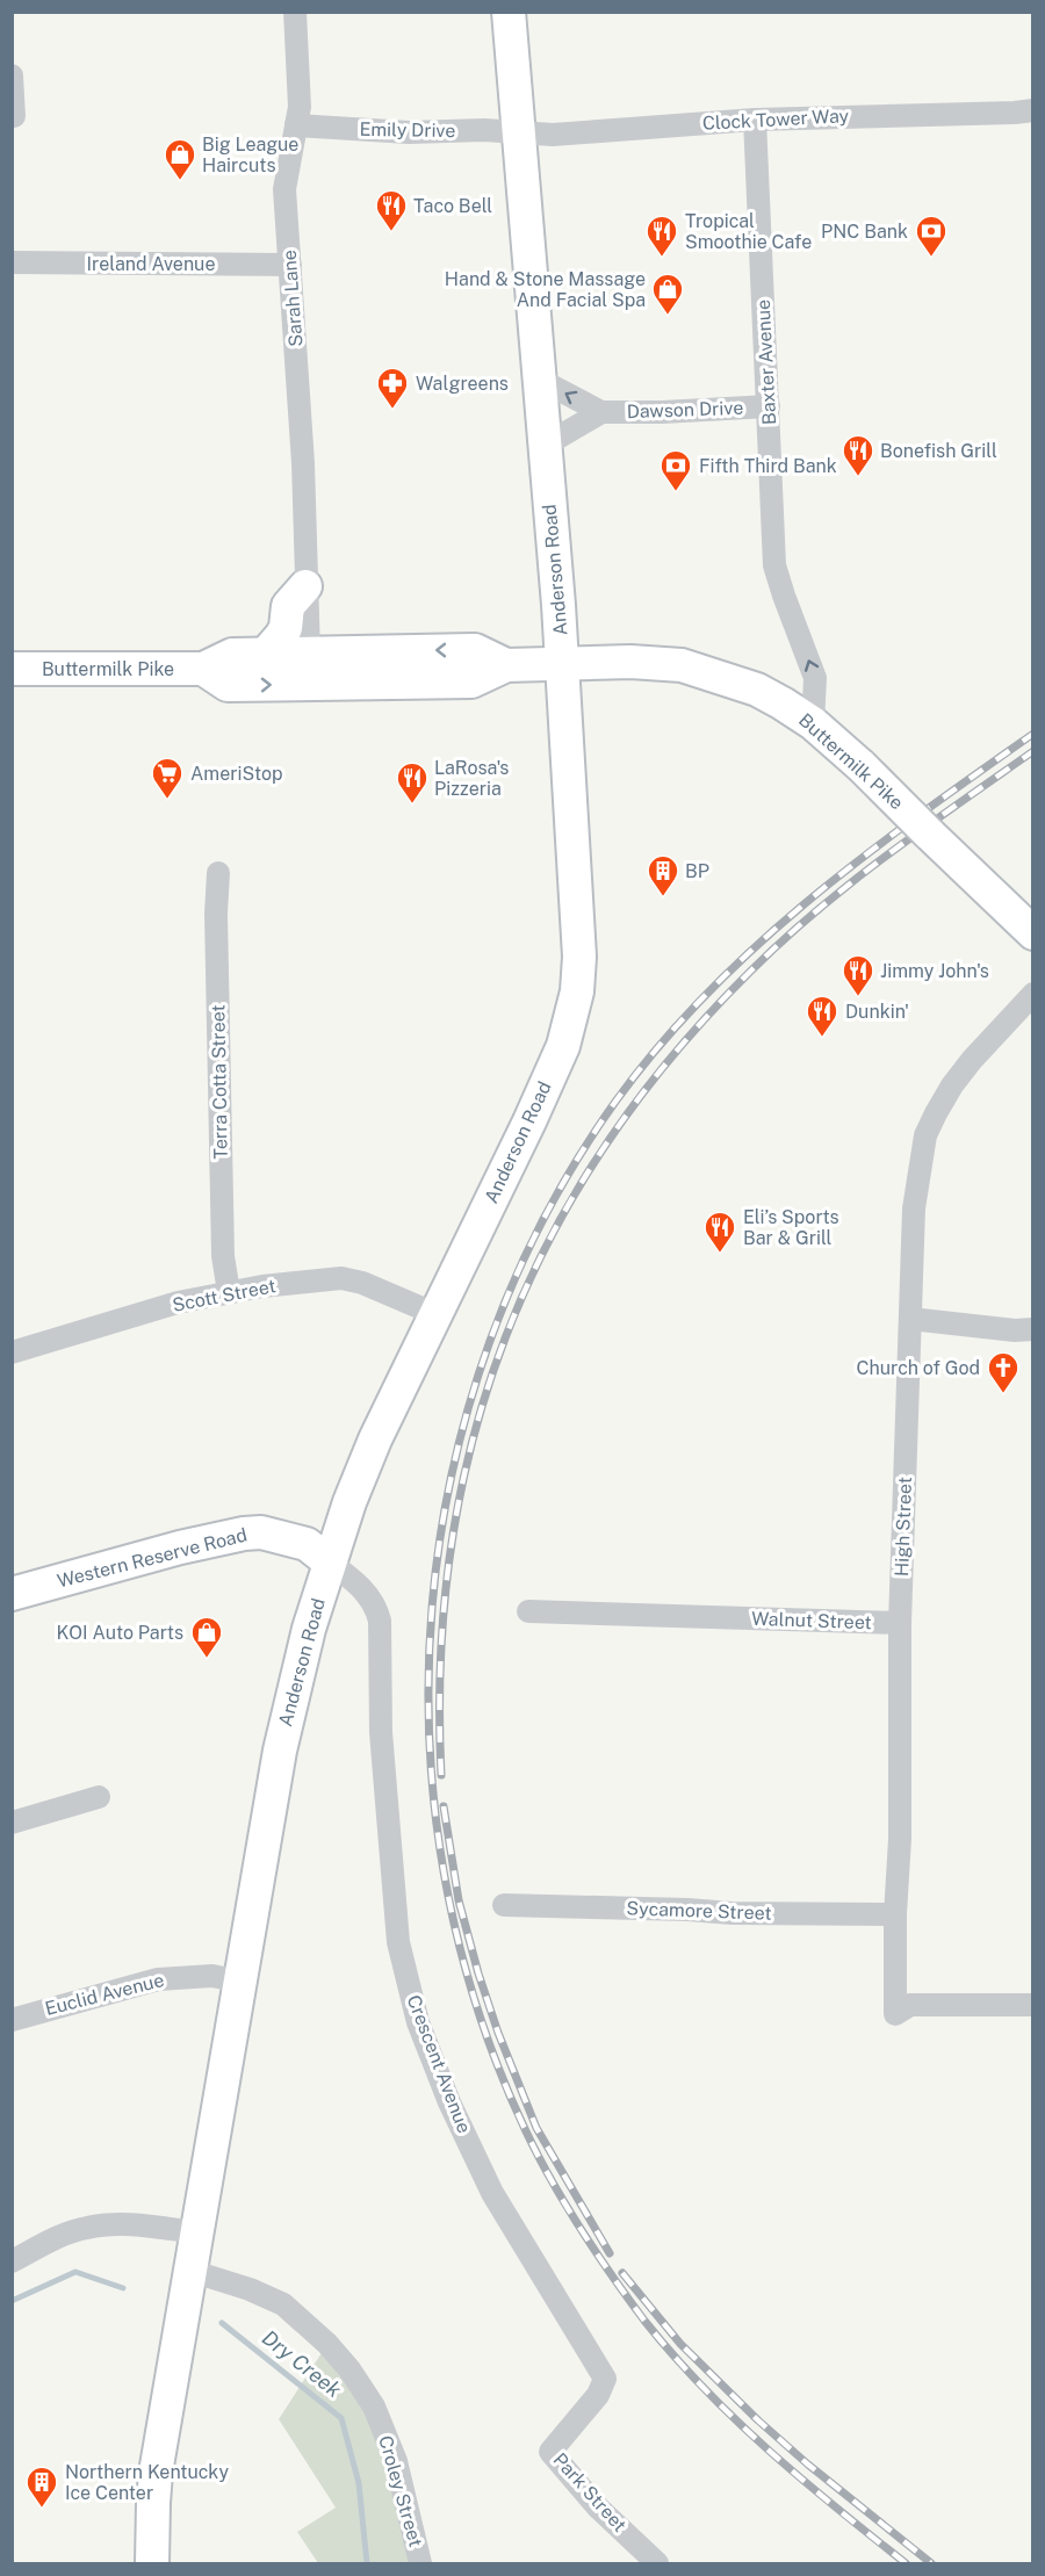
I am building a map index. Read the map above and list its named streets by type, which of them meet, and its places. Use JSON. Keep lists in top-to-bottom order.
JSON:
{
  "streets": {
    "main road": ["Anderson Road", "Buttermilk Pike", "Western Reserve Road"],
    "street": [
      "Clock Tower Way",
      "Emily Drive",
      "Ireland Avenue",
      "Sarah Lane",
      "Baxter Avenue",
      "Dawson Drive",
      "Terra Cotta Street",
      "Scott Street",
      "High Street",
      "Walnut Street",
      "Sycamore Street",
      "Euclid Avenue",
      "Crescent Avenue",
      "Croley Street",
      "Park Street"
    ]
  },
  "crossings": [
    ["Clock Tower Way", "Emily Drive"],
    ["Clock Tower Way", "Baxter Avenue"],
    ["Clock Tower Way", "Anderson Road"],
    ["Emily Drive", "Sarah Lane"],
    ["Emily Drive", "Anderson Road"],
    ["Ireland Avenue", "Sarah Lane"],
    ["Sarah Lane", "Buttermilk Pike"],
    ["Baxter Avenue", "Dawson Drive"],
    ["Baxter Avenue", "Buttermilk Pike"],
    ["Dawson Drive", "Anderson Road"],
    ["Anderson Road", "Buttermilk Pike"],
    ["Anderson Road", "Scott Street"],
    ["Anderson Road", "Western Reserve Road"],
    ["Anderson Road", "Euclid Avenue"],
    ["Anderson Road", "Crescent Avenue"],
    ["Anderson Road", "Croley Street"],
    ["Terra Cotta Street", "Scott Street"],
    ["High Street", "Walnut Street"],
    ["High Street", "Sycamore Street"],
    ["Western Reserve Road", "Crescent Avenue"],
    ["Crescent Avenue", "Park Street"]
  ],
  "one_way": ["Baxter Avenue"],
  "water": ["Dry Creek"],
  "places": {
    "shop": ["Big League Haircuts", "Hand & Stone Massage And Facial Spa", "KOI Auto Parts"],
    "restaurant": [
      "Taco Bell",
      "Tropical Smoothie Cafe",
      "Bonefish Grill",
      "LaRosa's Pizzeria",
      "Jimmy John's",
      "Dunkin'",
      "Eli’s Sports Bar & Grill"
    ],
    "bank": ["PNC Bank", "Fifth Third Bank"],
    "pharmacy": ["Walgreens"],
    "supermarket": ["AmeriStop"],
    "building": ["BP", "Northern Kentucky Ice Center"],
    "church": ["Church of God"]
  }
}
